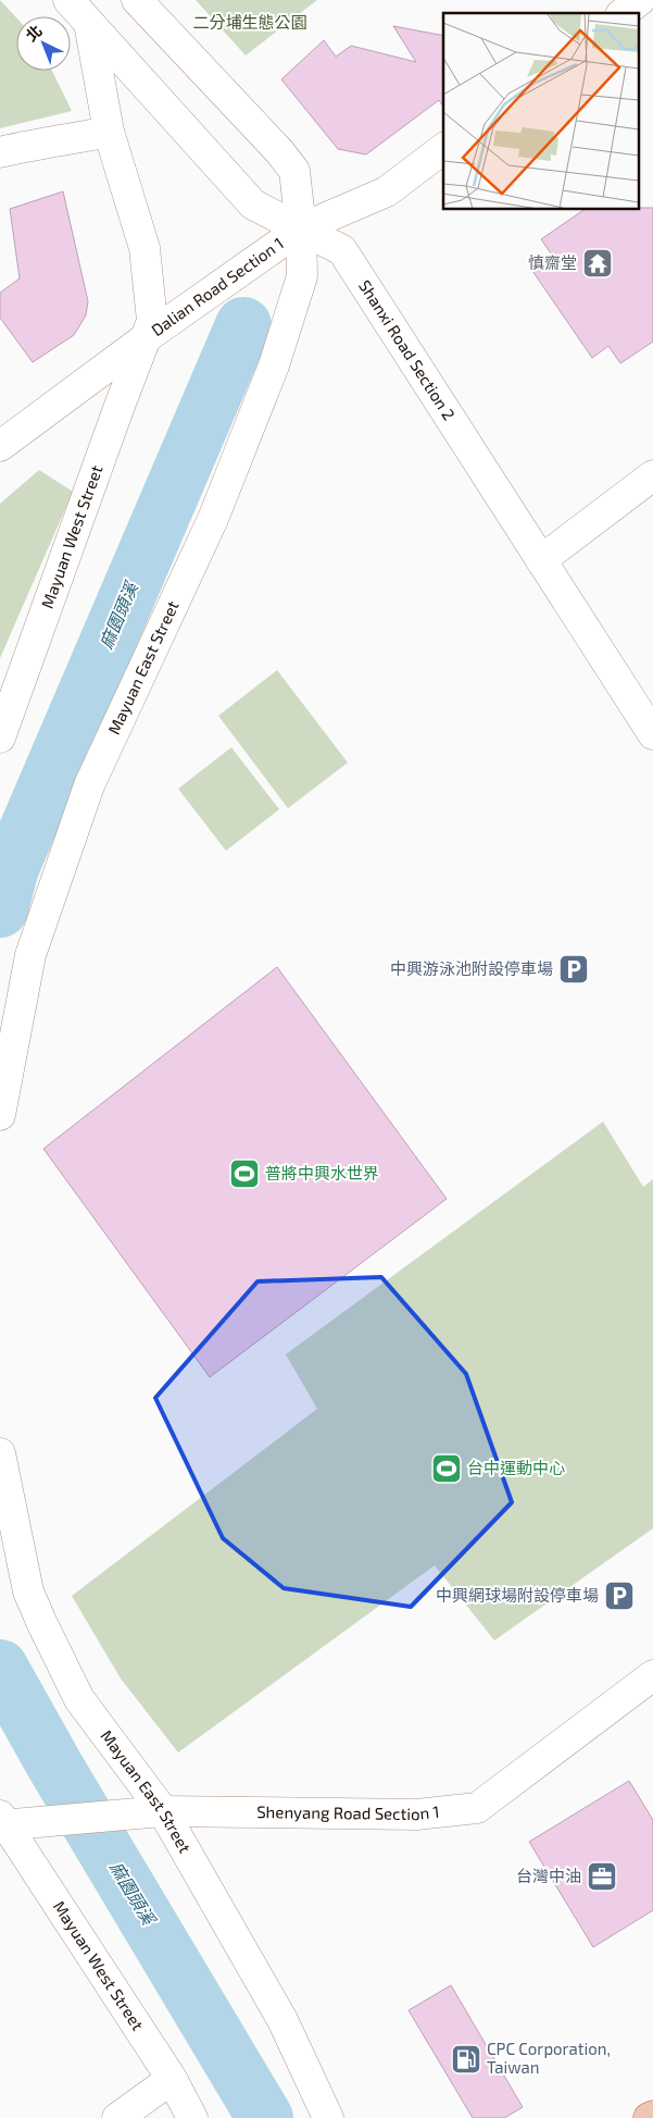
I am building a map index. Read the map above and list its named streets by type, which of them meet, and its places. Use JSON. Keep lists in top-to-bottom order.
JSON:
{
  "streets": {
    "street": [
      "Dalian Road Section 1",
      "Shanxi Road Section 2",
      "Mayuan West Street",
      "Mayuan East Street",
      "Shenyang Road Section 1"
    ]
  },
  "crossings": [
    ["Dalian Road Section 1", "Shanxi Road Section 2"],
    ["Dalian Road Section 1", "Mayuan West Street"],
    ["Dalian Road Section 1", "Mayuan East Street"],
    ["Shanxi Road Section 2", "Mayuan West Street"],
    ["Shanxi Road Section 2", "Mayuan East Street"],
    ["Mayuan West Street", "Shenyang Road Section 1"],
    ["Mayuan East Street", "Shenyang Road Section 1"]
  ],
  "water": ["麻園頭溪"],
  "parks": ["二分埔生態公園"],
  "places": {
    "temple": ["慎齋堂"],
    "parking": ["中興游泳池附設停車場", "中興網球場附設停車場"],
    "sports": ["普將中興水世界", "台中運動中心"],
    "office": ["台灣中油"],
    "fuel station": ["CPC Corporation, Taiwan"]
  },
  "north": "top left"
}
